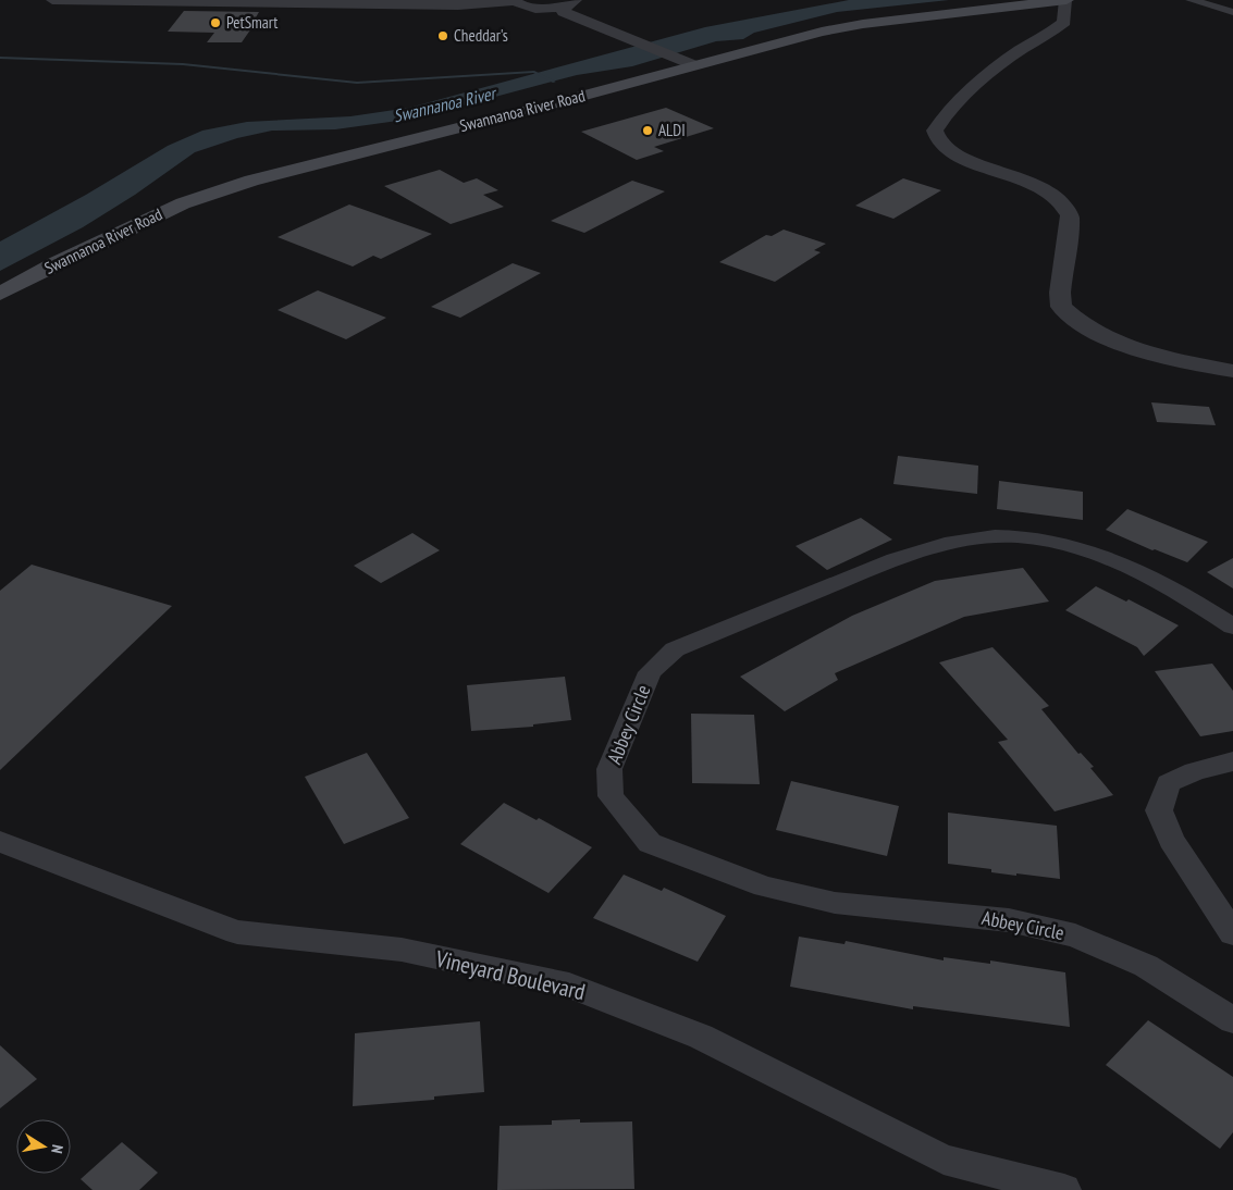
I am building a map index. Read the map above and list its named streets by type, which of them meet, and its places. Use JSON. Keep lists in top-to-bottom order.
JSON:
{
  "streets": {
    "main road": ["Swannanoa River Road"],
    "street": ["Abbey Circle", "Vineyard Boulevard"]
  },
  "water": ["Swannanoa River"],
  "places": ["PetSmart", "Cheddar's", "ALDI"],
  "north": "right"
}
